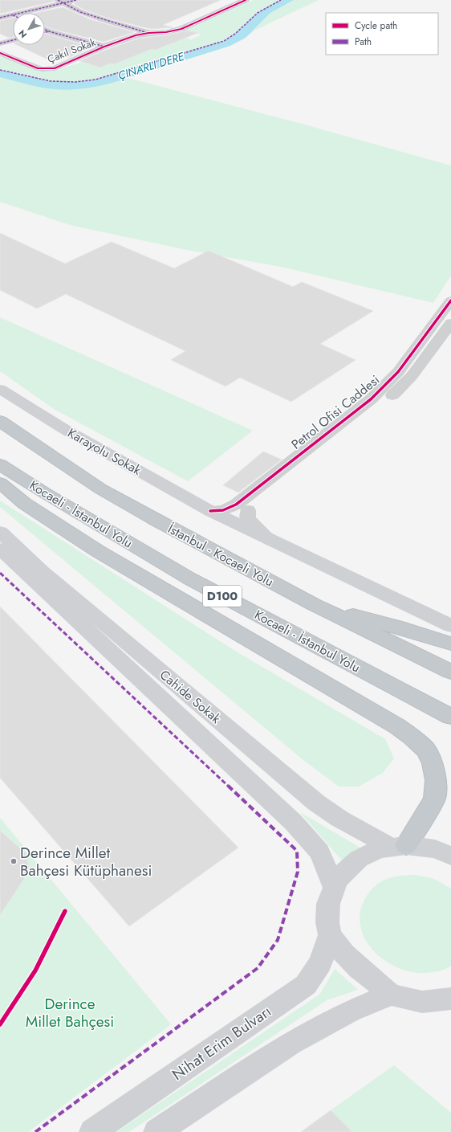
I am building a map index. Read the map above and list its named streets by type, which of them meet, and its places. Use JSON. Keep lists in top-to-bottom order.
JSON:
{
  "streets": {
    "highway": ["Kocaeli - İstanbul Yolu", "İstanbul - Kocaeli Yolu", "D100"],
    "main road": ["Karayolu Sokak", "Cahide Sokak", "Nihat Erim Bulvarı"],
    "street": ["Çakıl Sokak", "Petrol Ofisi Caddesi"]
  },
  "crossings": [
    ["Petrol Ofisi Caddesi", "Karayolu Sokak"]
  ],
  "water": ["ÇINARLI DERE"],
  "parks": ["Derince Millet Bahçesi"],
  "places": ["Derince Millet Bahçesi Kütüphanesi"],
  "legend": ["Cycle path", "Path"],
  "north": "bottom left"
}
